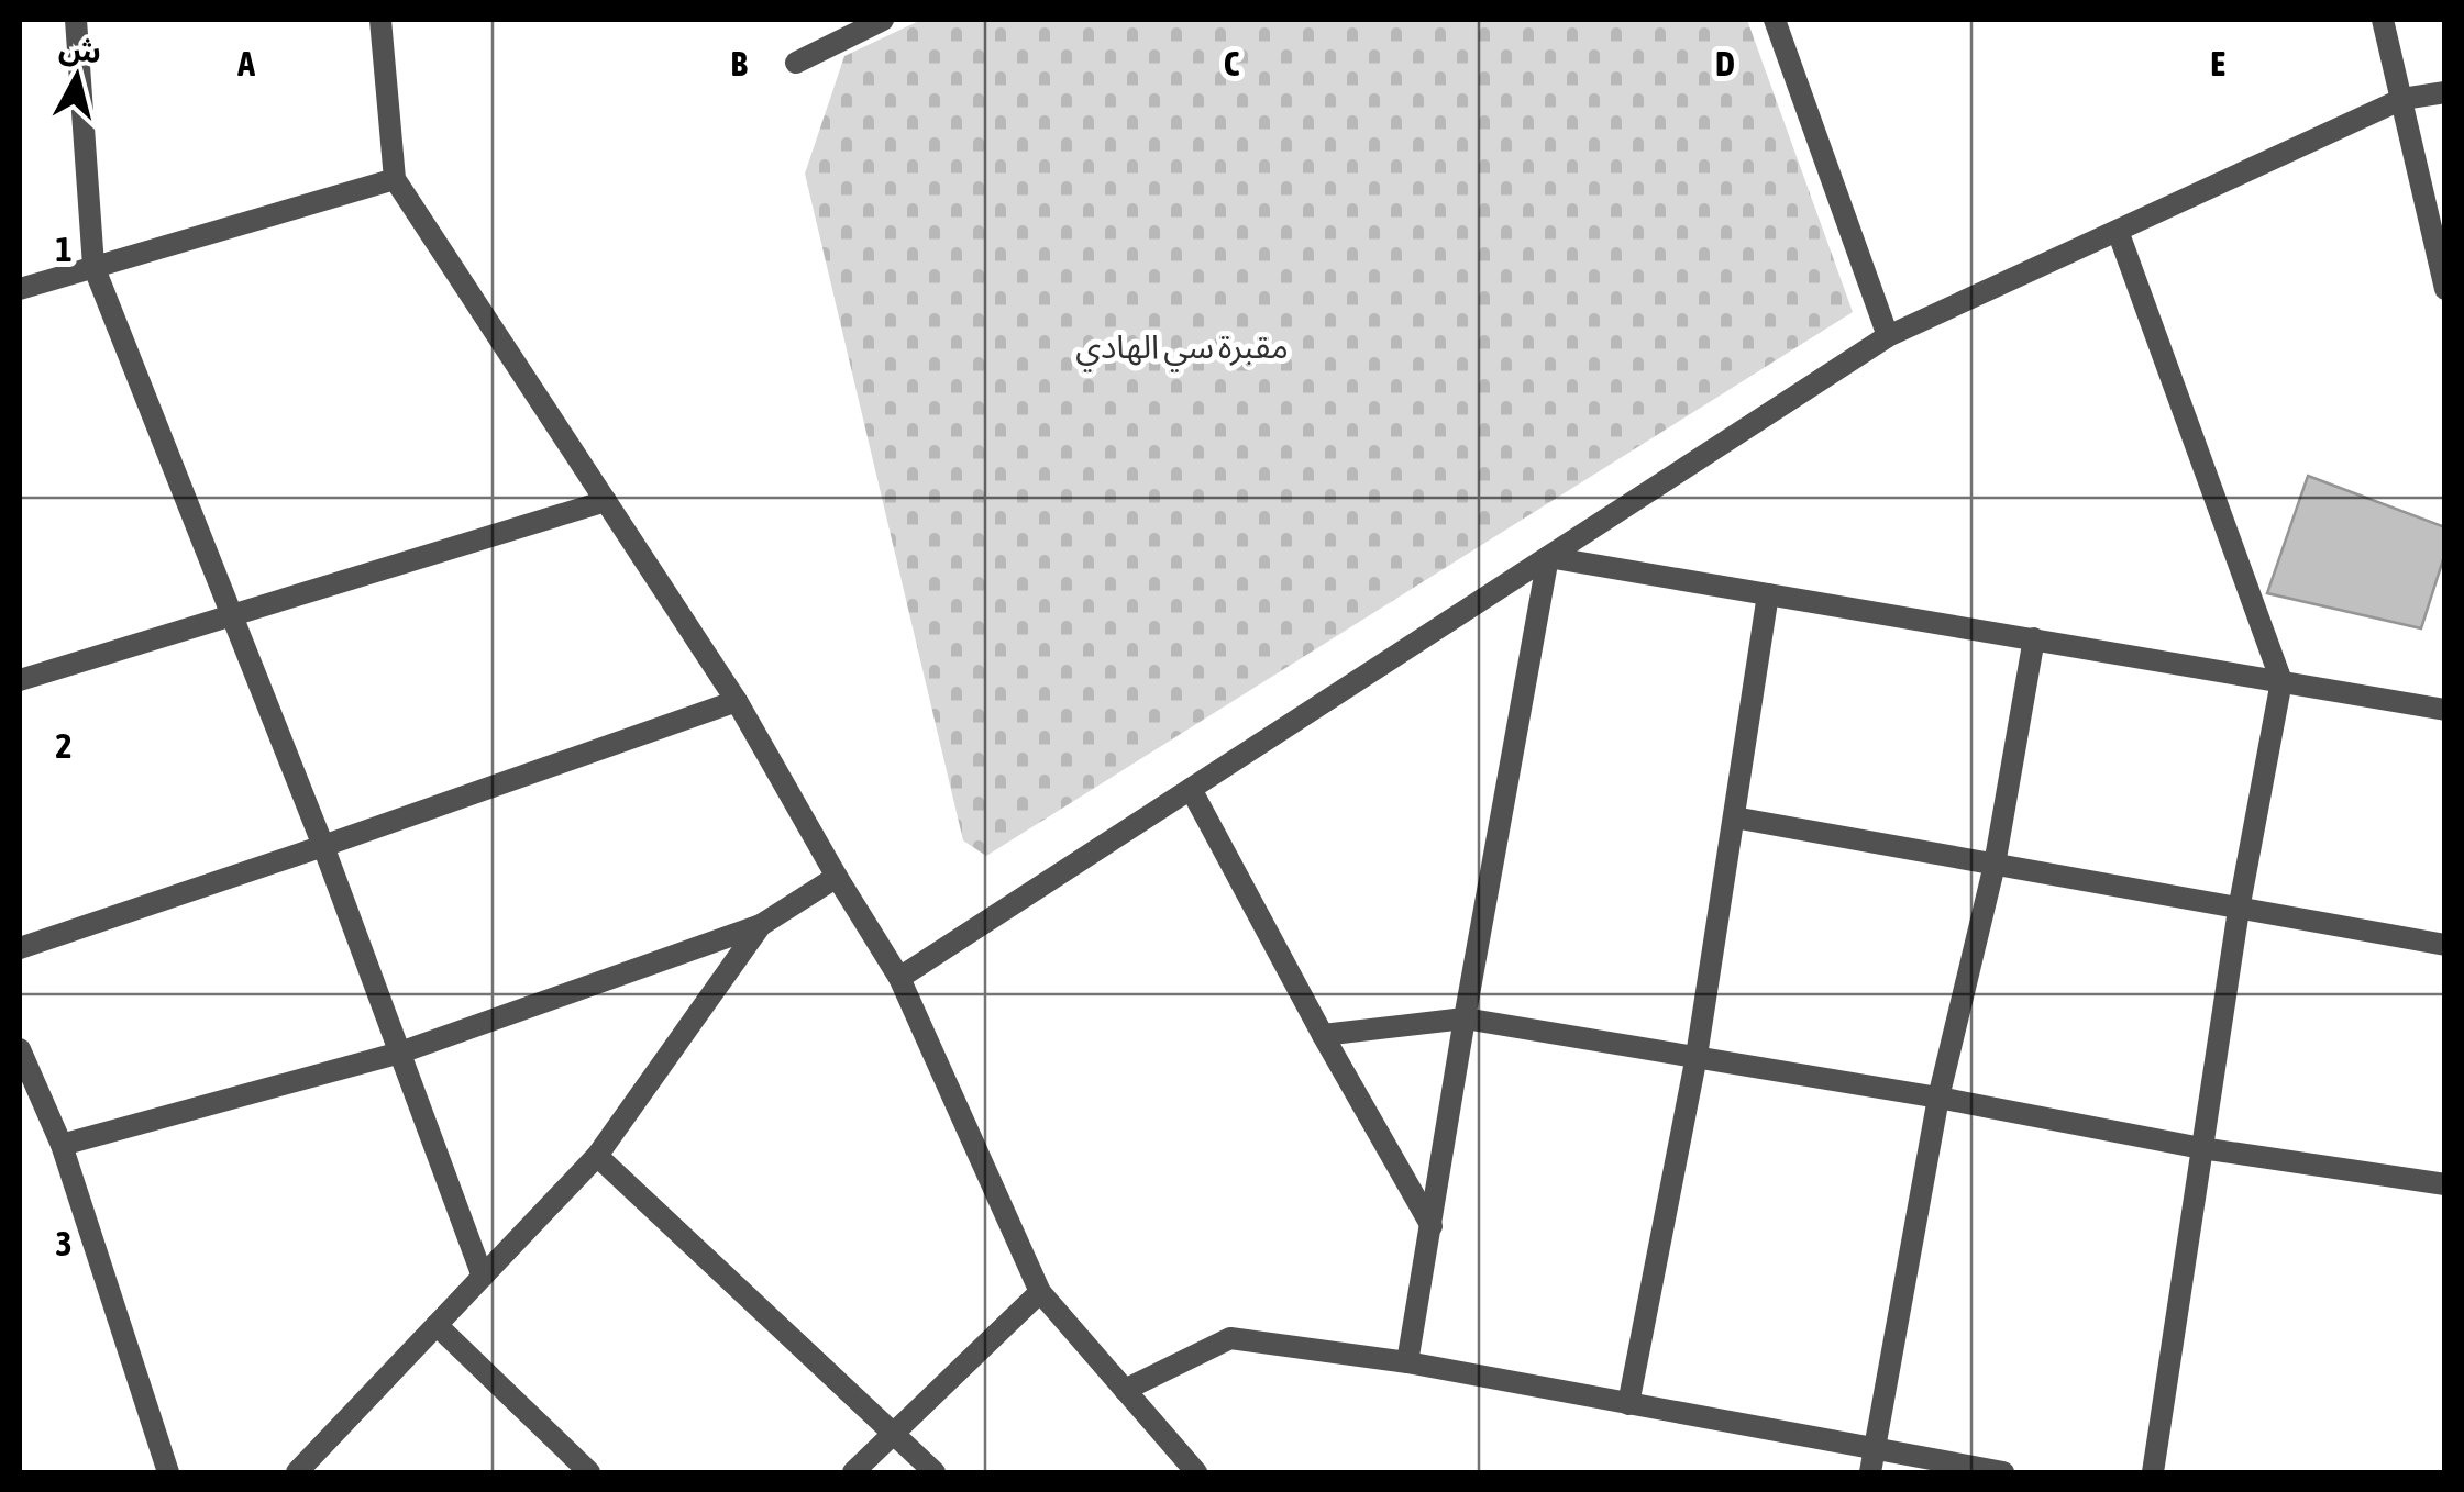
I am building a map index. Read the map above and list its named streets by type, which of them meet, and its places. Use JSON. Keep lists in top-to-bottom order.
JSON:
{
  "parks": ["مقبرة سي الهادي"],
  "north": "top",
  "grid": {
    "columns": [
      "A",
      "B",
      "C",
      "D",
      "E"
    ],
    "rows": ["1", "2", "3"]
  }
}
